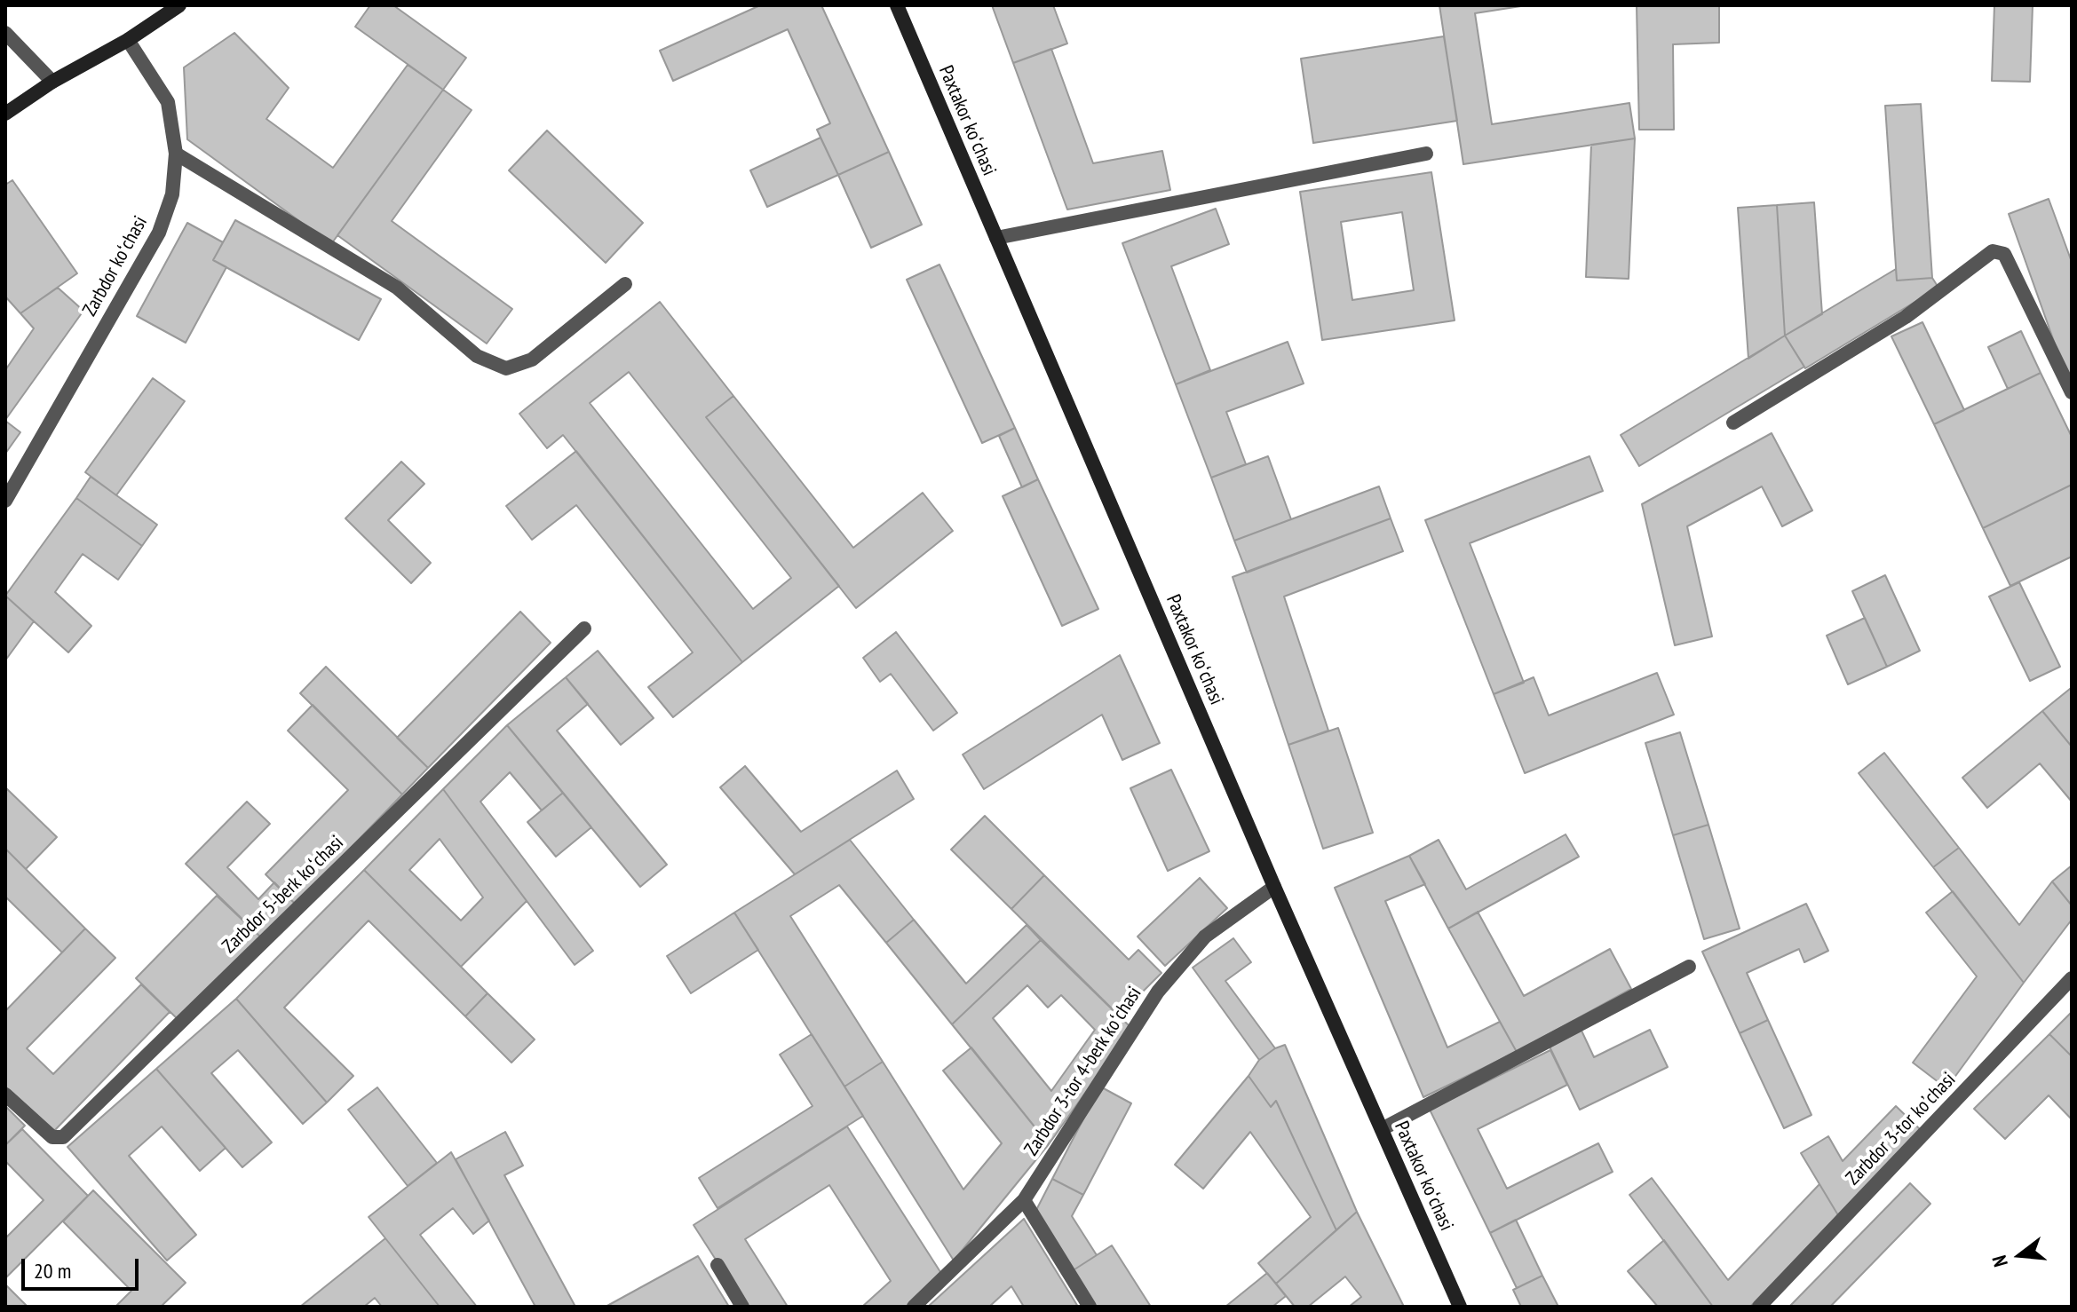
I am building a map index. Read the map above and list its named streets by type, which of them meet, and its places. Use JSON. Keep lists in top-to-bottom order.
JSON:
{
  "streets": {
    "main road": ["Paxtakor koʻchasi"],
    "street": [
      "Zarbdor koʻchasi",
      "Zarbdor 5-berk koʻchasi",
      "Zarbdor 3-tor 4-berk koʻchasi",
      "Zarbdor 3-tor koʼchasi"
    ]
  },
  "crossings": [
    ["Paxtakor koʻchasi", "Zarbdor 3-tor 4-berk koʻchasi"]
  ],
  "scale_bar": "20 m",
  "north": "left"
}
